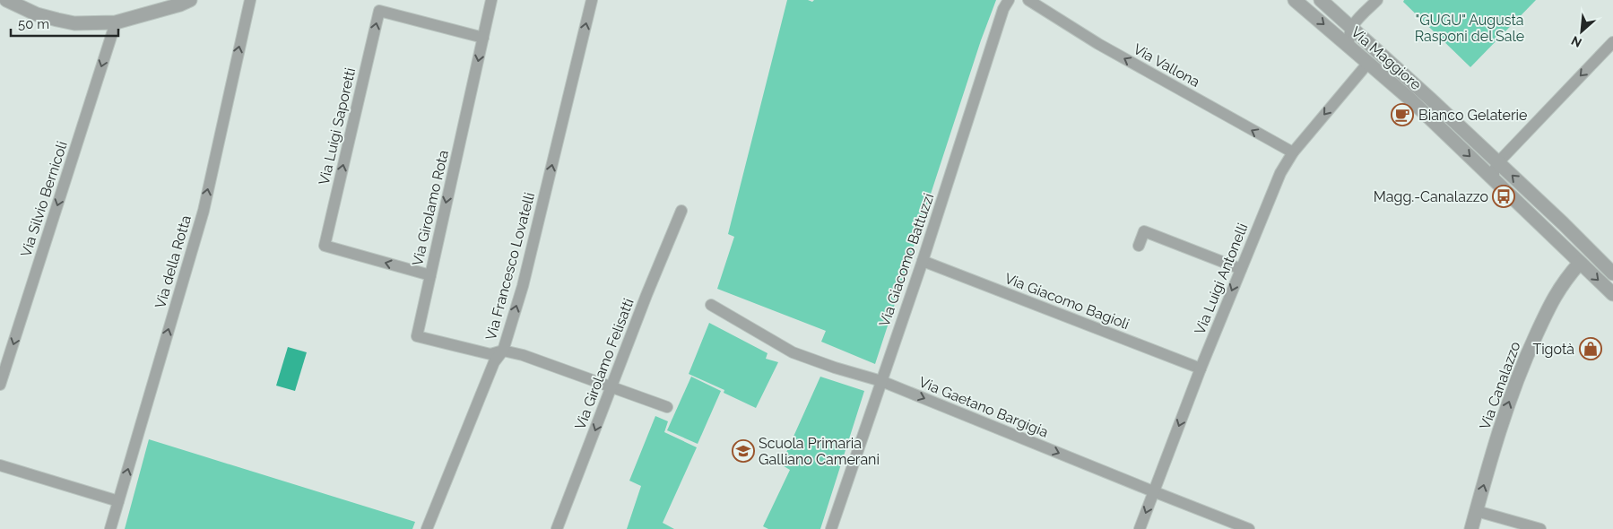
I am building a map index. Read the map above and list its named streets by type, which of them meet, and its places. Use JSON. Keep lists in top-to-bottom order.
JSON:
{
  "streets": {
    "street": [
      "Via Maggiore",
      "Via Vallona",
      "Via Luigi Saporetti",
      "Via Silvio Bernicoli",
      "Via Girolamo Rota",
      "Via Giacomo Battuzzi",
      "Via della Rotta",
      "Via Francesco Lovatelli",
      "Via Luigi Antonelli",
      "Via Giacomo Bagioli",
      "Via Girolamo Felisatti",
      "Via Canalazzo",
      "Via Gaetano Bargigia"
    ]
  },
  "crossings": [
    ["Via Maggiore", "Via Luigi Antonelli"],
    ["Via Maggiore", "Via Canalazzo"],
    ["Via Vallona", "Via Luigi Antonelli"],
    ["Via Luigi Saporetti", "Via Girolamo Rota"],
    ["Via Girolamo Rota", "Via Francesco Lovatelli"],
    ["Via Giacomo Battuzzi", "Via Giacomo Bagioli"],
    ["Via Giacomo Battuzzi", "Via Gaetano Bargigia"],
    ["Via Luigi Antonelli", "Via Giacomo Bagioli"],
    ["Via Luigi Antonelli", "Via Gaetano Bargigia"]
  ],
  "one_way": [
    "Via Vallona",
    "Via Silvio Bernicoli",
    "Via Girolamo Rota",
    "Via della Rotta",
    "Via Francesco Lovatelli",
    "Via Luigi Antonelli",
    "Via Girolamo Felisatti",
    "Via Canalazzo",
    "Via Gaetano Bargigia"
  ],
  "parks": ["\"GUGU\" Augusta Rasponi del Sale"],
  "places": {
    "cafe": ["Bianco Gelaterie"],
    "bus stop": ["Magg.-Canalazzo"],
    "shop": ["Tigotà"],
    "school or university": ["Scuola Primaria Galliano Camerani"]
  },
  "scale_bar": "50 m",
  "north": "bottom left"
}
